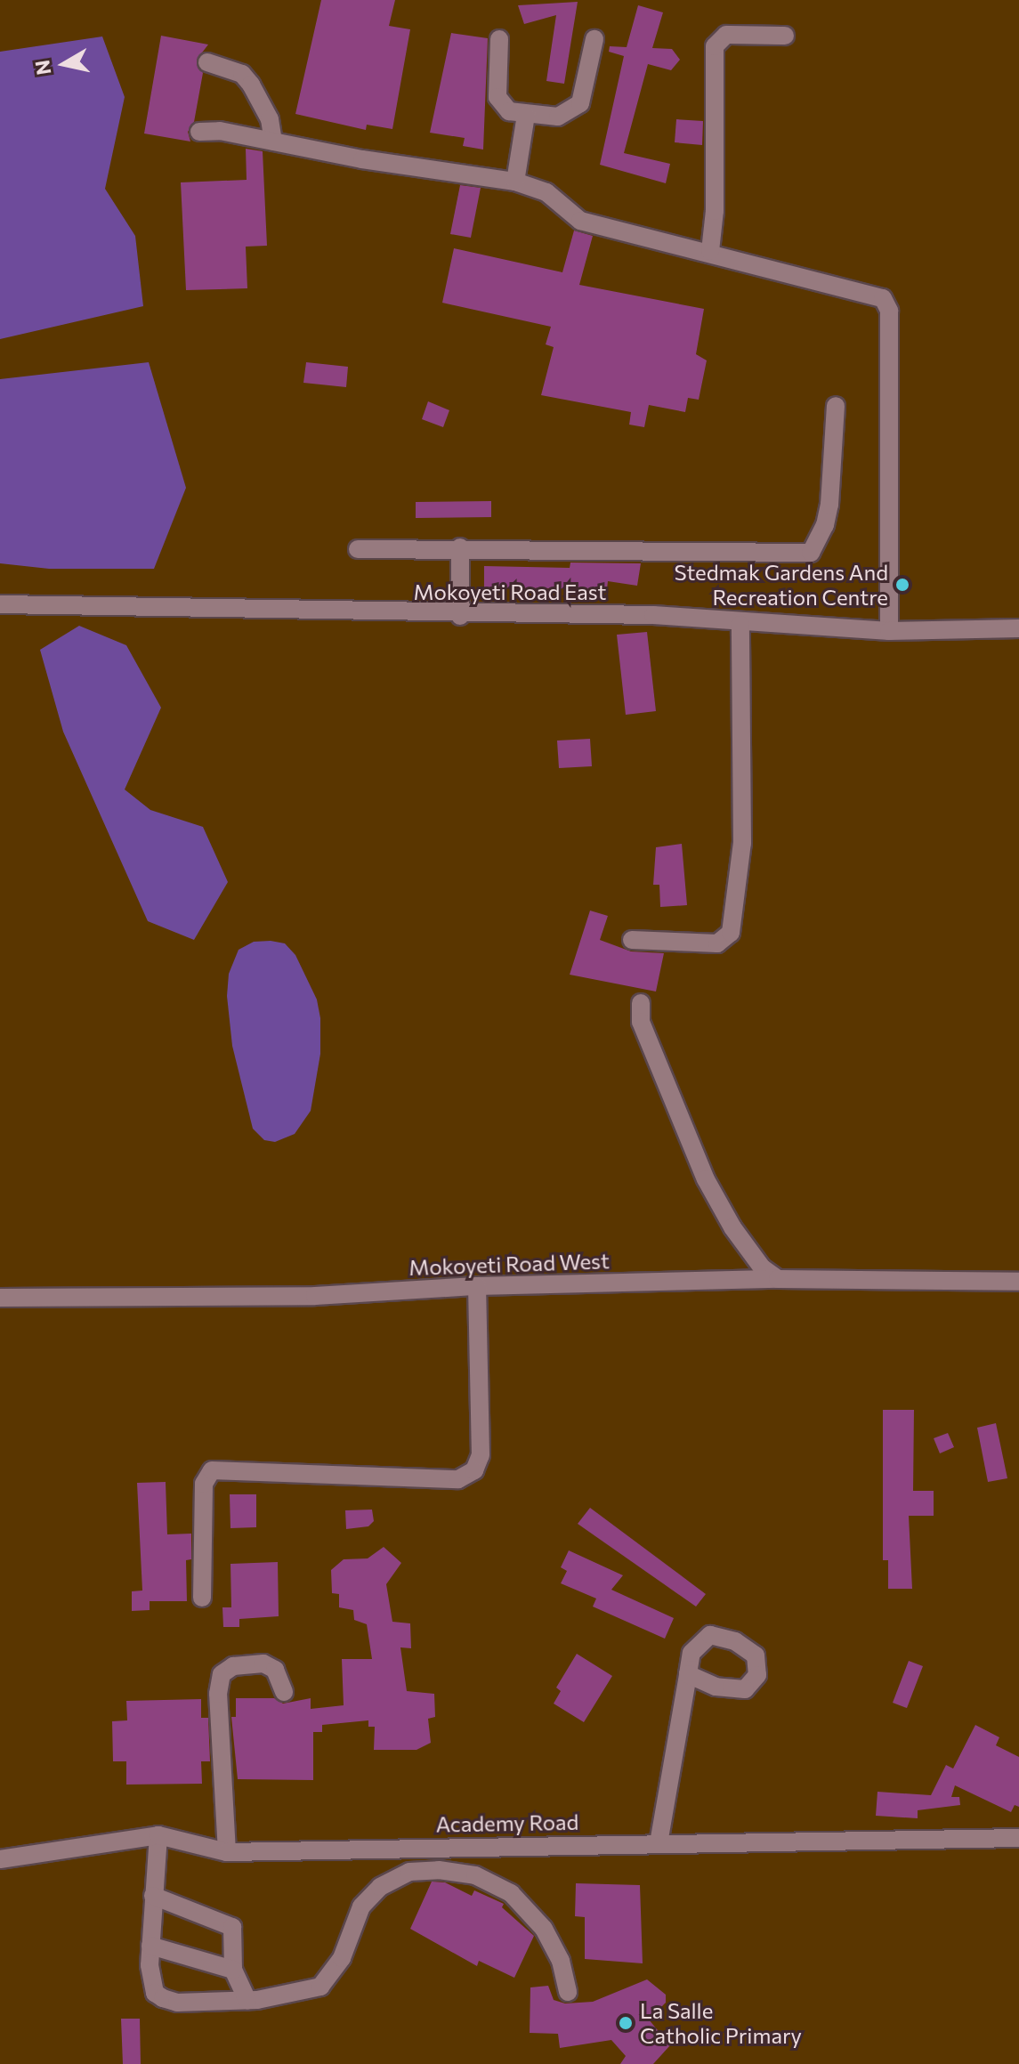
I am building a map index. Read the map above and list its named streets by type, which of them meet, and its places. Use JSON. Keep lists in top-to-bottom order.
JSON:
{
  "streets": {
    "street": ["Mokoyeti Road East", "Mokoyeti Road West", "Academy Road"]
  },
  "places": ["Stedmak Gardens And Recreation Centre", "La Salle Catholic Primary"],
  "north": "left"
}
